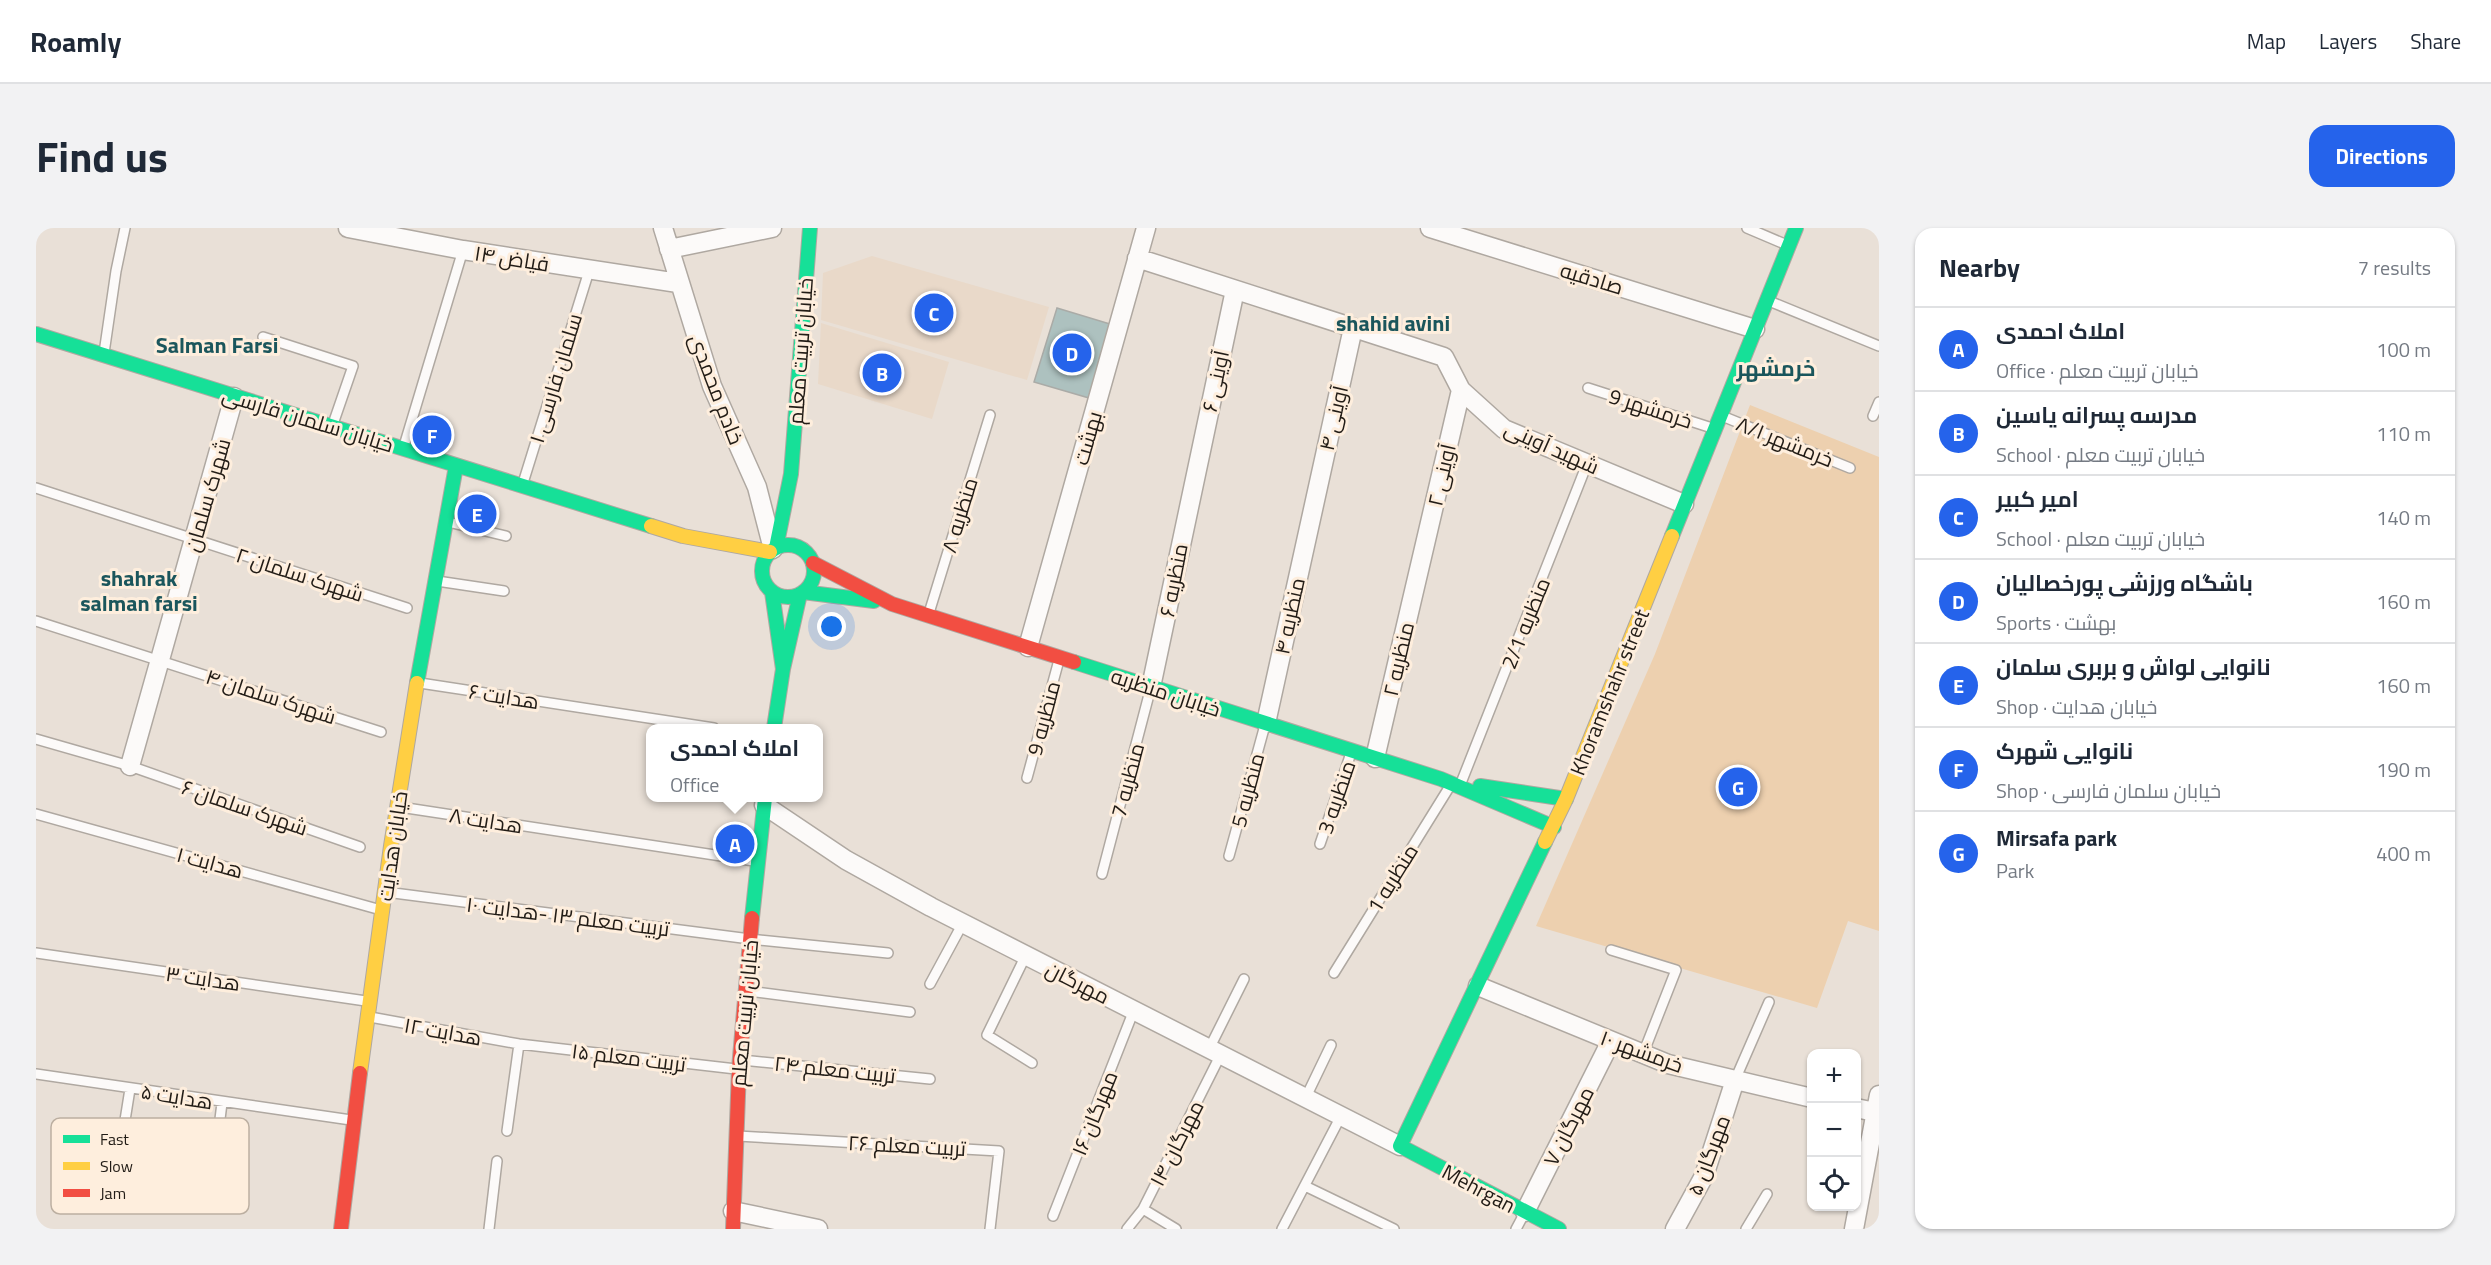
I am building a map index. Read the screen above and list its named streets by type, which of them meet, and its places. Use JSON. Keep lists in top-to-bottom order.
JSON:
{
  "streets": {
    "street": [
      "فیاض ۱۴",
      "صادقیه",
      "خیابان تربیت معلم",
      "آوینی ۶",
      "خادم محمدی",
      "آوینی ۴",
      "خیابان سلمان فارسی",
      "بهشت",
      "شهید آوینی",
      "آوینی ۲",
      "شهرک سلمان",
      "منظریه ۶",
      "منظریه ۴",
      "منظریه ۲",
      "خیابان منظریه",
      "Khoramshahr street",
      "خیابان هدایت",
      "مهرگان",
      "خرمشهر ۱۰",
      "مهرگان ۷",
      "مهرگان ۵",
      "Mehrgan"
    ],
    "lane": [
      "سلمان فارسی ۱",
      "خرمشهر 9",
      "خرمشهر ۸/۱",
      "منظریه ۸",
      "شهرک سلمان ۲",
      "منظریه 2/1",
      "شهرک سلمان ۴",
      "هدایت ۶",
      "منظریه 9",
      "منظریه 7",
      "منظریه 5",
      "منظریه 3",
      "شهرک سلمان ۶",
      "هدایت ۸",
      "هدایت ۱",
      "منظریه 1",
      "تربیت معلم ۱۳ -هدایت ۱۰",
      "هدایت ۳",
      "هدایت ۱۲",
      "تربیت معلم ۱۵",
      "تربیت معلم ۲۴",
      "هدایت ۵",
      "مهرگان ۱۶",
      "مهرگان ۱۴",
      "تربیت معلم ۲۶"
    ]
  },
  "crossings": [
    ["فیاض ۱۴", "سلمان فارسی ۱"],
    ["فیاض ۱۴", "خادم محمدی"],
    ["صادقیه", "Khoramshahr street"],
    ["خیابان تربیت معلم", "هدایت ۸"],
    ["خیابان تربیت معلم", "تربیت معلم ۱۳ -هدایت ۱۰"],
    ["خیابان تربیت معلم", "مهرگان"],
    ["خیابان تربیت معلم", "تربیت معلم ۱۵"],
    ["خیابان تربیت معلم", "تربیت معلم ۲۴"],
    ["خیابان تربیت معلم", "تربیت معلم ۲۶"],
    ["سلمان فارسی ۱", "خیابان سلمان فارسی"],
    ["آوینی ۶", "شهید آوینی"],
    ["آوینی ۶", "منظریه ۶"],
    ["خرمشهر 9", "Khoramshahr street"],
    ["آوینی ۴", "شهید آوینی"],
    ["آوینی ۴", "منظریه ۴"],
    ["خیابان سلمان فارسی", "شهرک سلمان"],
    ["خیابان سلمان فارسی", "خیابان هدایت"],
    ["بهشت", "شهید آوینی"],
    ["بهشت", "خیابان منظریه"],
    ["خرمشهر ۸/۱", "Khoramshahr street"],
    ["شهید آوینی", "آوینی ۲"],
    ["شهید آوینی", "منظریه 2/1"],
    ["شهید آوینی", "Khoramshahr street"],
    ["آوینی ۲", "منظریه ۲"],
    ["شهرک سلمان", "شهرک سلمان ۲"],
    ["شهرک سلمان", "شهرک سلمان ۴"],
    ["شهرک سلمان", "شهرک سلمان ۶"],
    ["منظریه ۸", "خیابان منظریه"],
    ["منظریه ۶", "خیابان منظریه"],
    ["منظریه ۶", "منظریه 7"],
    ["منظریه ۴", "خیابان منظریه"],
    ["منظریه ۴", "منظریه 5"],
    ["منظریه 2/1", "خیابان منظریه"],
    ["منظریه 2/1", "منظریه 1"],
    ["منظریه ۲", "خیابان منظریه"],
    ["خیابان منظریه", "منظریه 9"],
    ["خیابان منظریه", "منظریه 7"],
    ["خیابان منظریه", "منظریه 5"],
    ["خیابان منظریه", "منظریه 3"],
    ["خیابان منظریه", "منظریه 1"],
    ["Khoramshahr street", "مهرگان"],
    ["Khoramshahr street", "خرمشهر ۱۰"],
    ["Khoramshahr street", "Mehrgan"],
    ["هدایت ۶", "خیابان هدایت"],
    ["هدایت ۸", "خیابان هدایت"],
    ["خیابان هدایت", "هدایت ۱"],
    ["خیابان هدایت", "تربیت معلم ۱۳ -هدایت ۱۰"],
    ["خیابان هدایت", "هدایت ۳"],
    ["خیابان هدایت", "هدایت ۱۲"],
    ["خیابان هدایت", "هدایت ۵"],
    ["مهرگان", "مهرگان ۱۶"],
    ["مهرگان", "مهرگان ۱۴"],
    ["مهرگان", "Mehrgan"],
    ["هدایت ۱۲", "تربیت معلم ۱۵"],
    ["خرمشهر ۱۰", "مهرگان ۷"],
    ["خرمشهر ۱۰", "مهرگان ۵"],
    ["تربیت معلم ۱۵", "تربیت معلم ۲۴"],
    ["مهرگان ۷", "Mehrgan"]
  ],
  "districts": [
    "shahid avini",
    "Salman Farsi",
    "خرمشهر",
    "shahrak salman farsi"
  ],
  "legend": ["Fast", "Slow", "Jam"],
  "page": {
    "header": "Roamly",
    "nav": ["Map", "Layers", "Share"],
    "title": "Find us",
    "buttons": "Directions",
    "heading": ["Nearby", "7 results"],
    "pins": [
      "C",
      "D",
      "B",
      "F",
      "E",
      "G",
      "A"
    ],
    "list": [
      {
        "mark": "A",
        "name": "املاک احمدی",
        "note": "Office · خیابان تربیت معلم",
        "value": "100 m"
      },
      {
        "mark": "B",
        "name": "مدرسه پسرانه یاسین",
        "note": "School · خیابان تربیت معلم",
        "value": "110 m"
      },
      {
        "mark": "C",
        "name": "امیر کبیر",
        "note": "School · خیابان تربیت معلم",
        "value": "140 m"
      },
      {
        "mark": "D",
        "name": "باشگاه ورزشی پورخصالیان",
        "note": "Sports · بهشت",
        "value": "160 m"
      },
      {
        "mark": "E",
        "name": "نانوایی لواش و بربری سلمان",
        "note": "Shop · خیابان هدایت",
        "value": "160 m"
      },
      {
        "mark": "F",
        "name": "نانوایی شهرک",
        "note": "Shop · خیابان سلمان فارسی",
        "value": "190 m"
      },
      {
        "mark": "G",
        "name": "Mirsafa park",
        "note": "Park",
        "value": "400 m"
      }
    ],
    "popup": ["املاک احمدی", "Office"],
    "map_buttons": ["+", "−"]
  }
}
